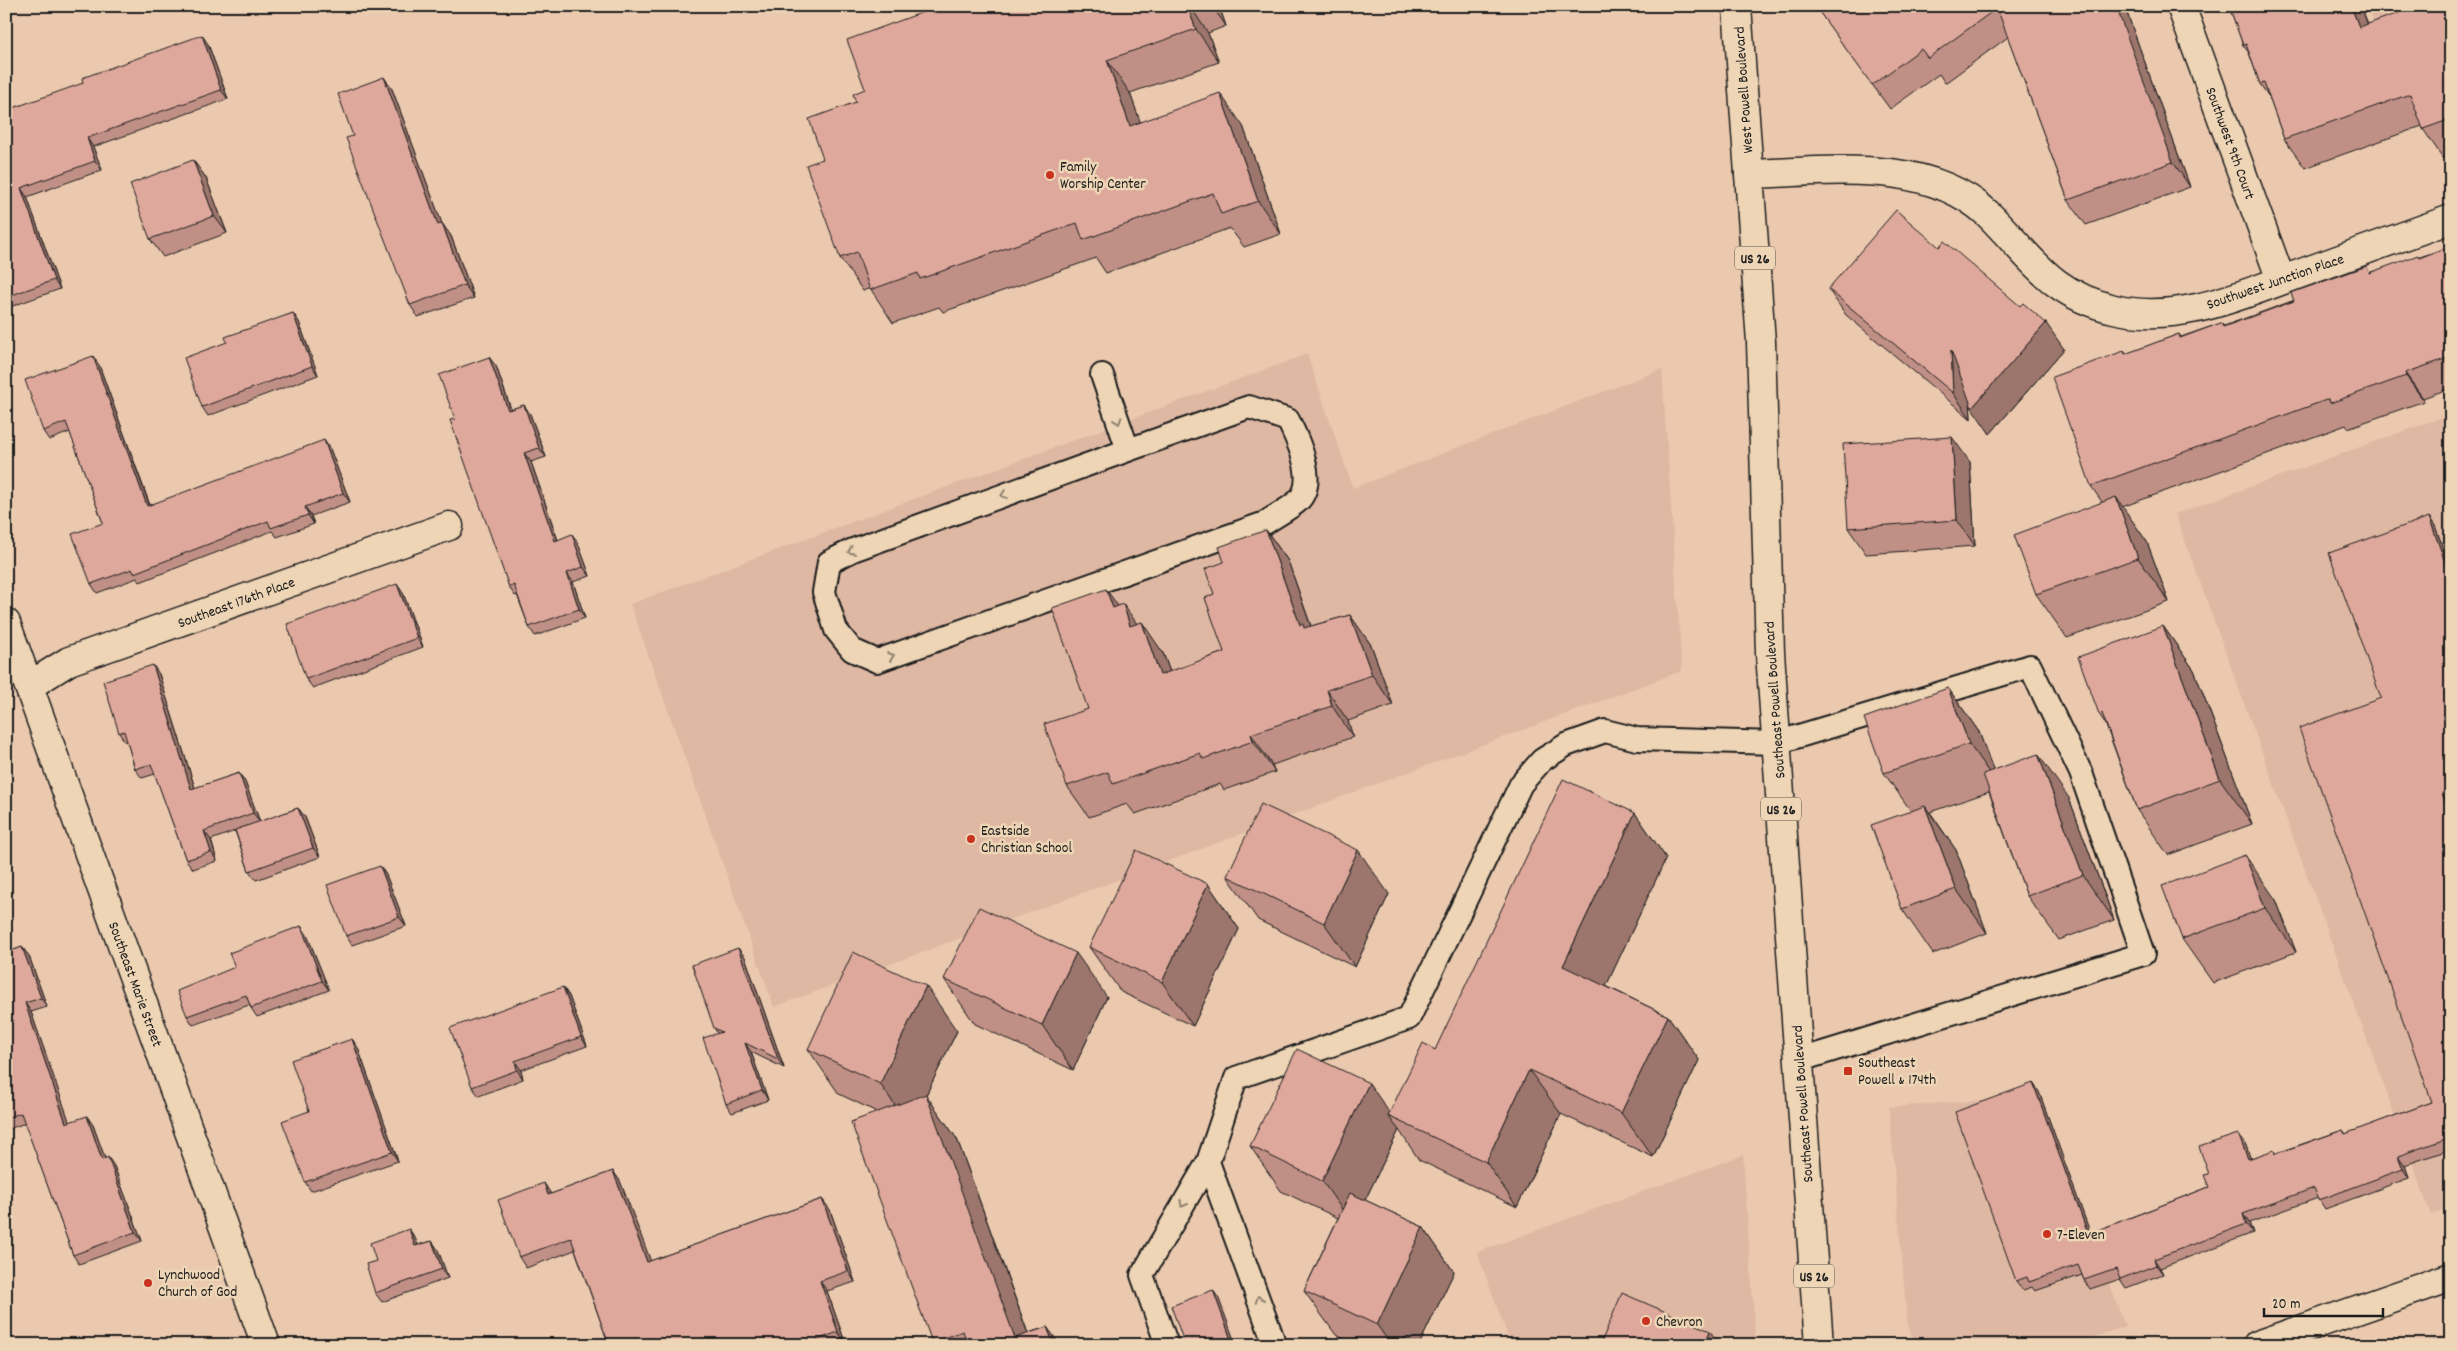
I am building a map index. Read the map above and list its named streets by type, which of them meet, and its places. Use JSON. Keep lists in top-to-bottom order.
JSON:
{
  "streets": {
    "street": [
      "West Powell Boulevard",
      "Southwest 9th Court",
      "US 26",
      "Southwest Junction Place",
      "Southeast 176th Place",
      "Southeast Powell Boulevard",
      "Southeast Marie Street"
    ]
  },
  "crossings": [
    ["West Powell Boulevard", "Southwest Junction Place"],
    ["West Powell Boulevard", "Southeast Powell Boulevard"],
    ["Southwest 9th Court", "Southwest Junction Place"],
    ["Southwest Junction Place", "Southeast Powell Boulevard"],
    ["Southeast 176th Place", "Southeast Marie Street"]
  ],
  "places": {
    "other": [
      "Family Worship Center",
      "Eastside Christian School",
      "7-Eleven",
      "Lynchwood Church of God",
      "Chevron"
    ],
    "transit": ["Southeast Powell & 174th"]
  },
  "scale_bar": "20 m"
}
